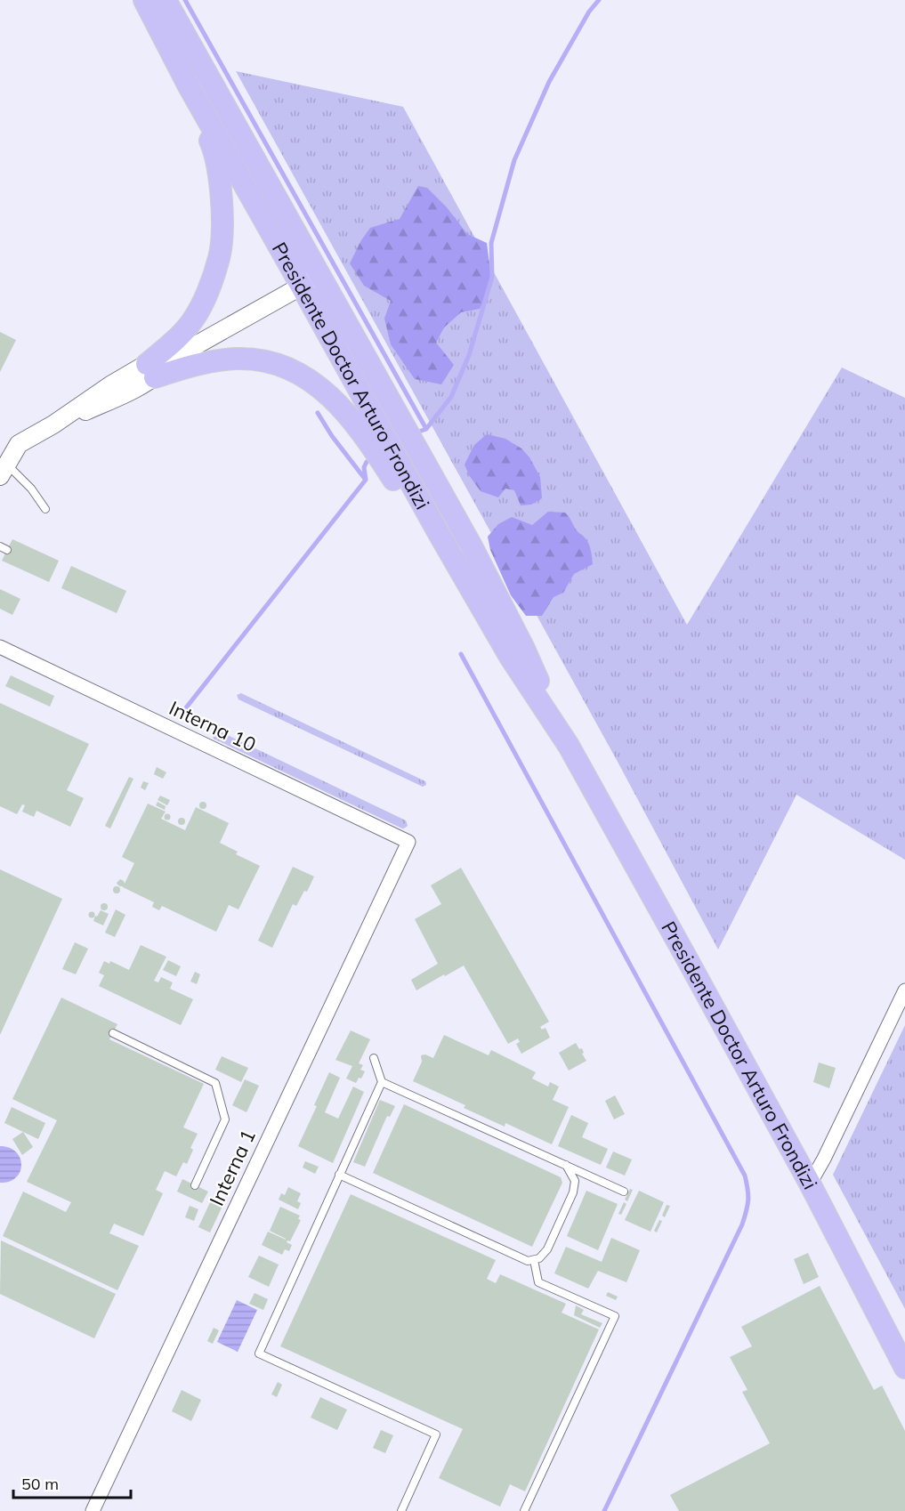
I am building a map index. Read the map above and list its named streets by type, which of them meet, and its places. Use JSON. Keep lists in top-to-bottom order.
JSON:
{
  "streets": {
    "main road": ["Presidente Doctor Arturo Frondizi"],
    "street": ["Interna 10", "Interna 1"]
  },
  "crossings": [
    ["Interna 10", "Interna 1"]
  ],
  "scale_bar": "50 m"
}
